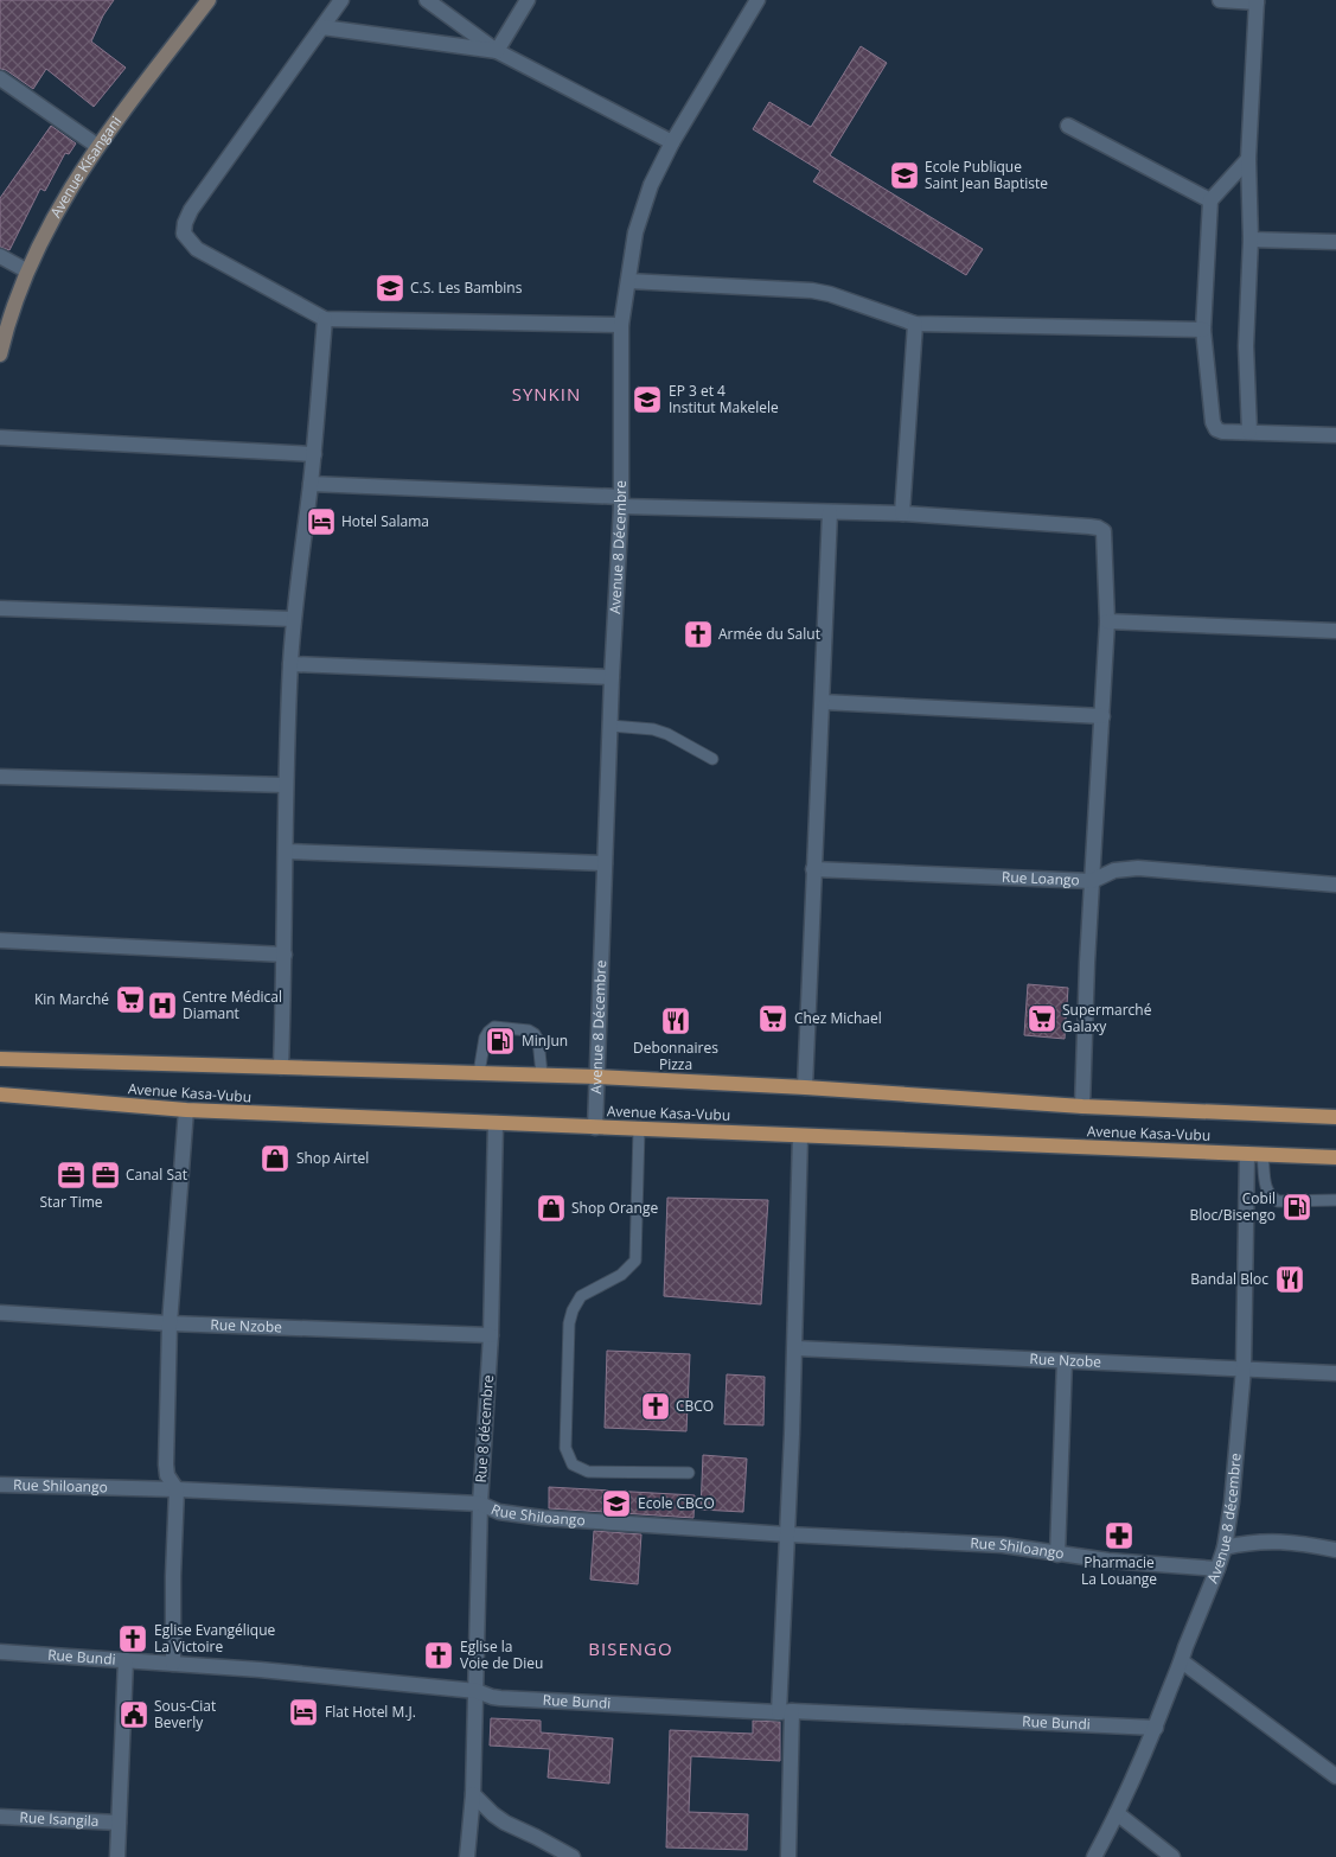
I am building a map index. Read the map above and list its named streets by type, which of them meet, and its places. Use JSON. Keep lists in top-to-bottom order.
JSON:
{
  "streets": {
    "main road": ["Avenue Kasa-Vubu"],
    "street": [
      "Avenue Kisangani",
      "Avenue 8 Décembre",
      "Rue Loango",
      "Rue Nzobe",
      "Rue 8 décembre",
      "Rue Shiloango",
      "Avenue 8 décembre",
      "Rue Bundi",
      "Rue Isangila"
    ]
  },
  "crossings": [
    ["Avenue 8 Décembre", "Avenue Kasa-Vubu"],
    ["Avenue Kasa-Vubu", "Rue 8 décembre"],
    ["Avenue Kasa-Vubu", "Avenue 8 décembre"],
    ["Rue Nzobe", "Rue 8 décembre"],
    ["Rue Nzobe", "Avenue 8 décembre"],
    ["Rue 8 décembre", "Rue Shiloango"],
    ["Rue 8 décembre", "Rue Bundi"],
    ["Rue Shiloango", "Avenue 8 décembre"],
    ["Avenue 8 décembre", "Rue Bundi"]
  ],
  "districts": ["SYNKIN", "BISENGO"],
  "places": {
    "school or university": [
      "Ecole Publique Saint Jean Baptiste",
      "C.S. Les Bambins",
      "EP 3 et 4 Institut Makelele",
      "Ecole CBCO"
    ],
    "hotel": ["Hotel Salama", "Flat Hotel M.J."],
    "church": [
      "Armée du Salut",
      "CBCO",
      "Eglise Evangélique La Victoire",
      "Eglise la Voie de Dieu"
    ],
    "supermarket": ["Kin Marché", "Chez Michael", "Supermarché Galaxy"],
    "hospital": ["Centre Médical Diamant"],
    "restaurant": ["Debonnaires Pizza", "Bandal Bloc"],
    "fuel station": ["MinJun", "Cobil Bloc/Bisengo"],
    "shop": ["Shop Airtel", "Shop Orange"],
    "office": ["Star Time", "Canal Sat"],
    "pharmacy": ["Pharmacie La Louange"],
    "public building": ["Sous-Ciat Beverly"]
  }
}
